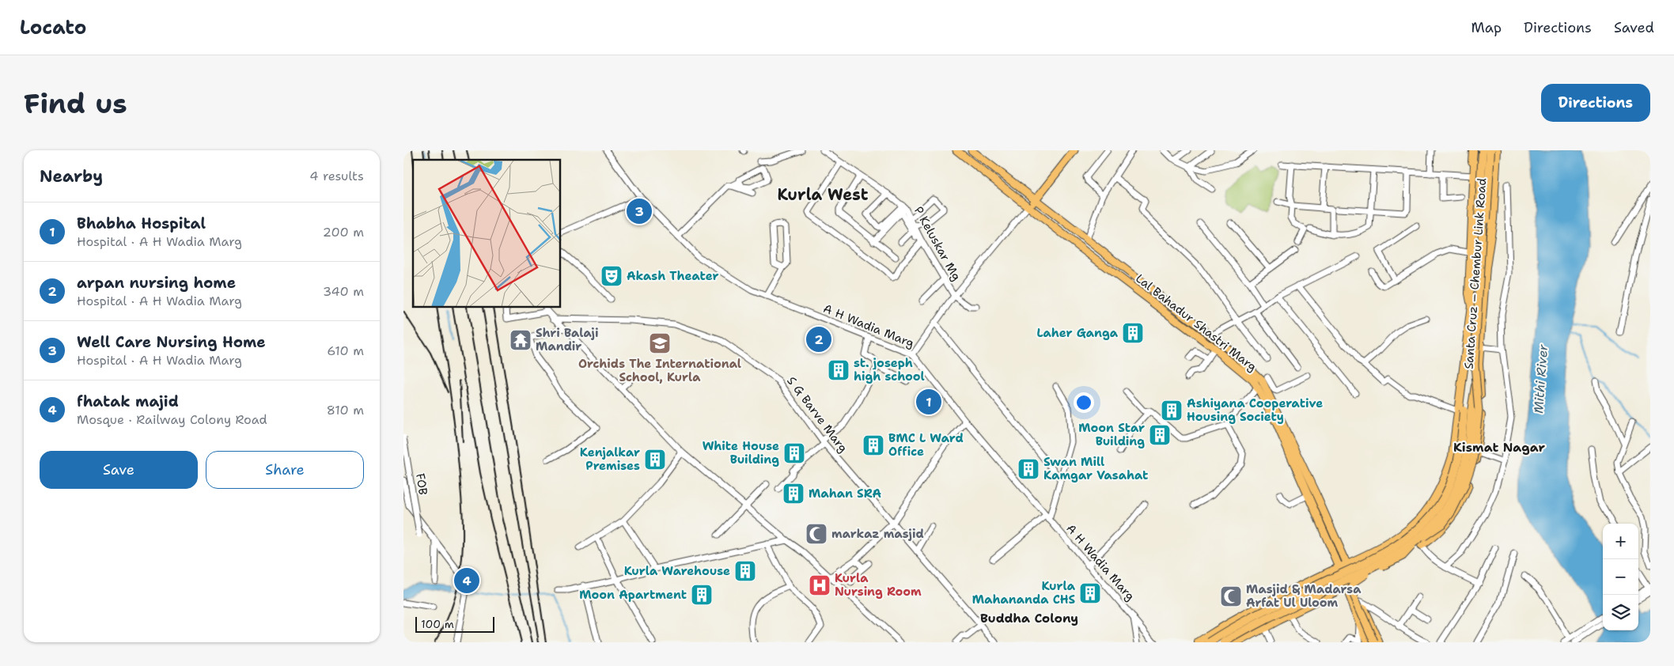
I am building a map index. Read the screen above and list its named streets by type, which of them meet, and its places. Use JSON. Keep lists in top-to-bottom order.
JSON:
{
  "streets": {
    "highway": ["Santa Cruz – Chembur Link Road"],
    "main road": ["Lal Bahadur Shastri Marg"],
    "street": [
      "P Keluskar Mg",
      "A H Wadia Marg",
      "S G Barve Marg",
      "FOB"
    ]
  },
  "districts": ["Kurla West", "Kismat Nagar", "Buddha Colony"],
  "water": ["Mithi River"],
  "places": {
    "theatre": ["Akash Theater"],
    "building": [
      "Laher Ganga",
      "st. joseph high school",
      "Ashiyana Cooperative Housing Society",
      "Moon Star Building",
      "BMC L Ward Office",
      "White House Building",
      "Kenjalkar Premises",
      "Swan Mill Kamgar Vasahat",
      "Mahan SRA",
      "Kurla Warehouse",
      "Kurla Mahananda CHS",
      "Moon Apartment"
    ],
    "temple": ["Shri Balaji Mandir"],
    "school or university": ["Orchids The International School, Kurla"],
    "mosque": ["markaz masjid", "Masjid & Madarsa Arfat Ul Uloom"],
    "hospital": ["Kurla Nursing Room"]
  },
  "scale_bar": "100 m",
  "page": {
    "header": "Locato",
    "nav": ["Map", "Directions", "Saved"],
    "buttons": [
      "Directions",
      ["Save", "Share"]
    ],
    "title": "Find us",
    "heading": ["Nearby", "4 results"],
    "pins": [
      "3",
      "2",
      "1",
      "4"
    ],
    "list": [
      {
        "mark": "1",
        "name": "Bhabha Hospital",
        "note": "Hospital · A H Wadia Marg",
        "value": "200 m"
      },
      {
        "mark": "2",
        "name": "arpan nursing home",
        "note": "Hospital · A H Wadia Marg",
        "value": "340 m"
      },
      {
        "mark": "3",
        "name": "Well Care Nursing Home",
        "note": "Hospital · A H Wadia Marg",
        "value": "610 m"
      },
      {
        "mark": "4",
        "name": "fhatak majid",
        "note": "Mosque · Railway Colony Road",
        "value": "810 m"
      }
    ],
    "map_buttons": ["+", "−"],
    "scale": "100 m"
  }
}
